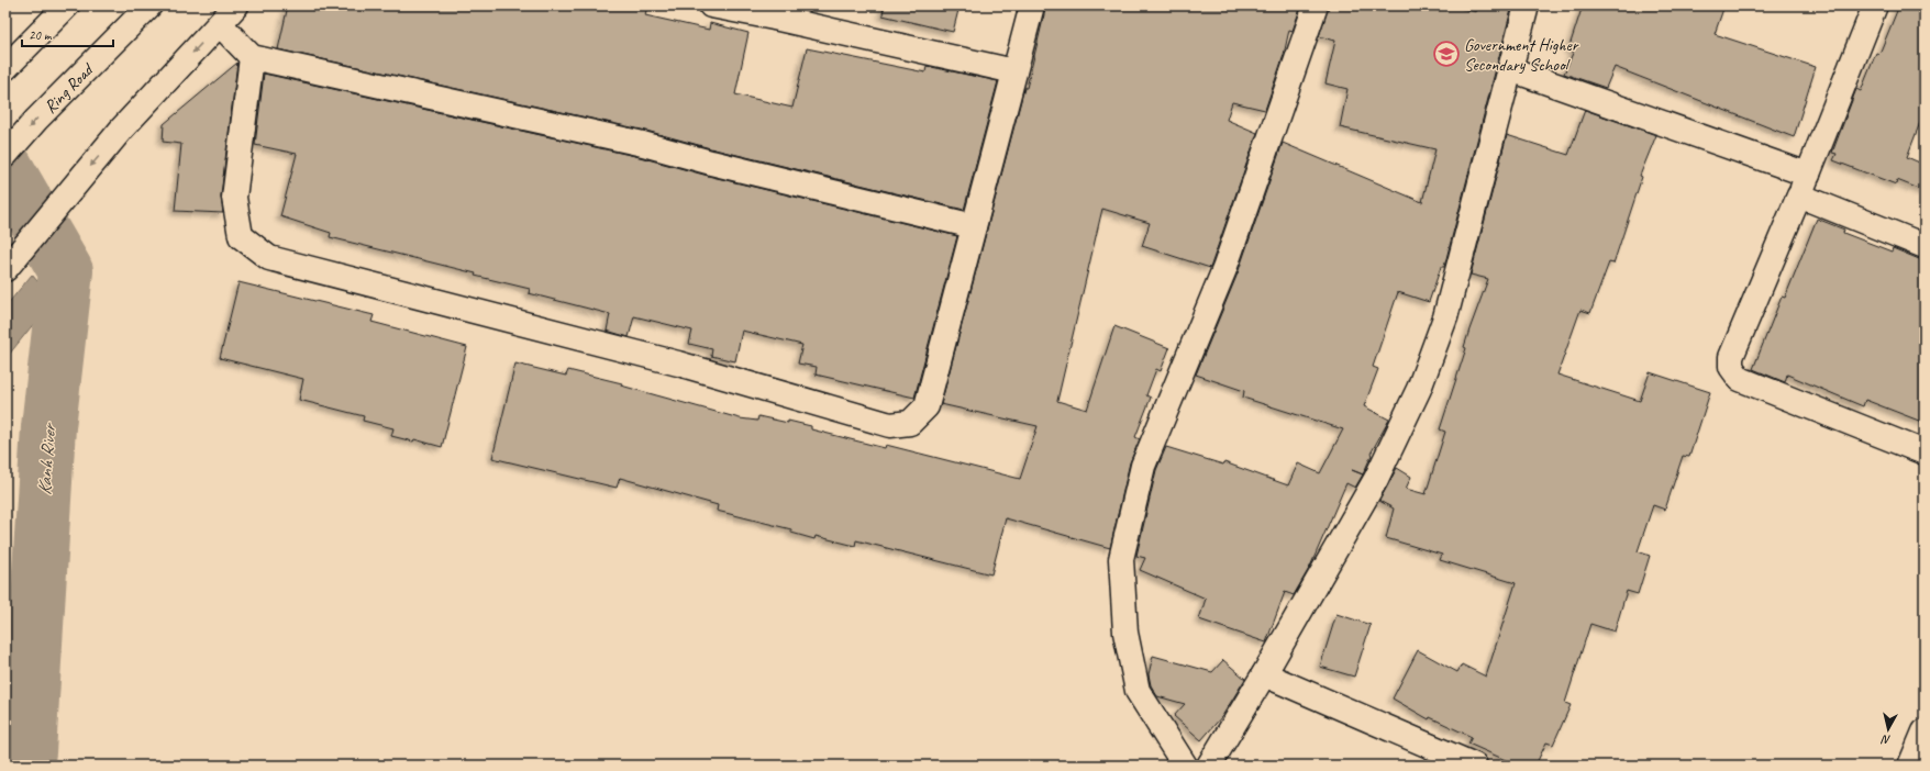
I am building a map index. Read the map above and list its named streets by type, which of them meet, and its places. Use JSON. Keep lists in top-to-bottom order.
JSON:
{
  "streets": {
    "main road": ["Ring Road"]
  },
  "water": ["Kanh River"],
  "places": {
    "school or university": ["Government Higher Secondary School"]
  },
  "scale_bar": "20 m",
  "north": "bottom"
}
